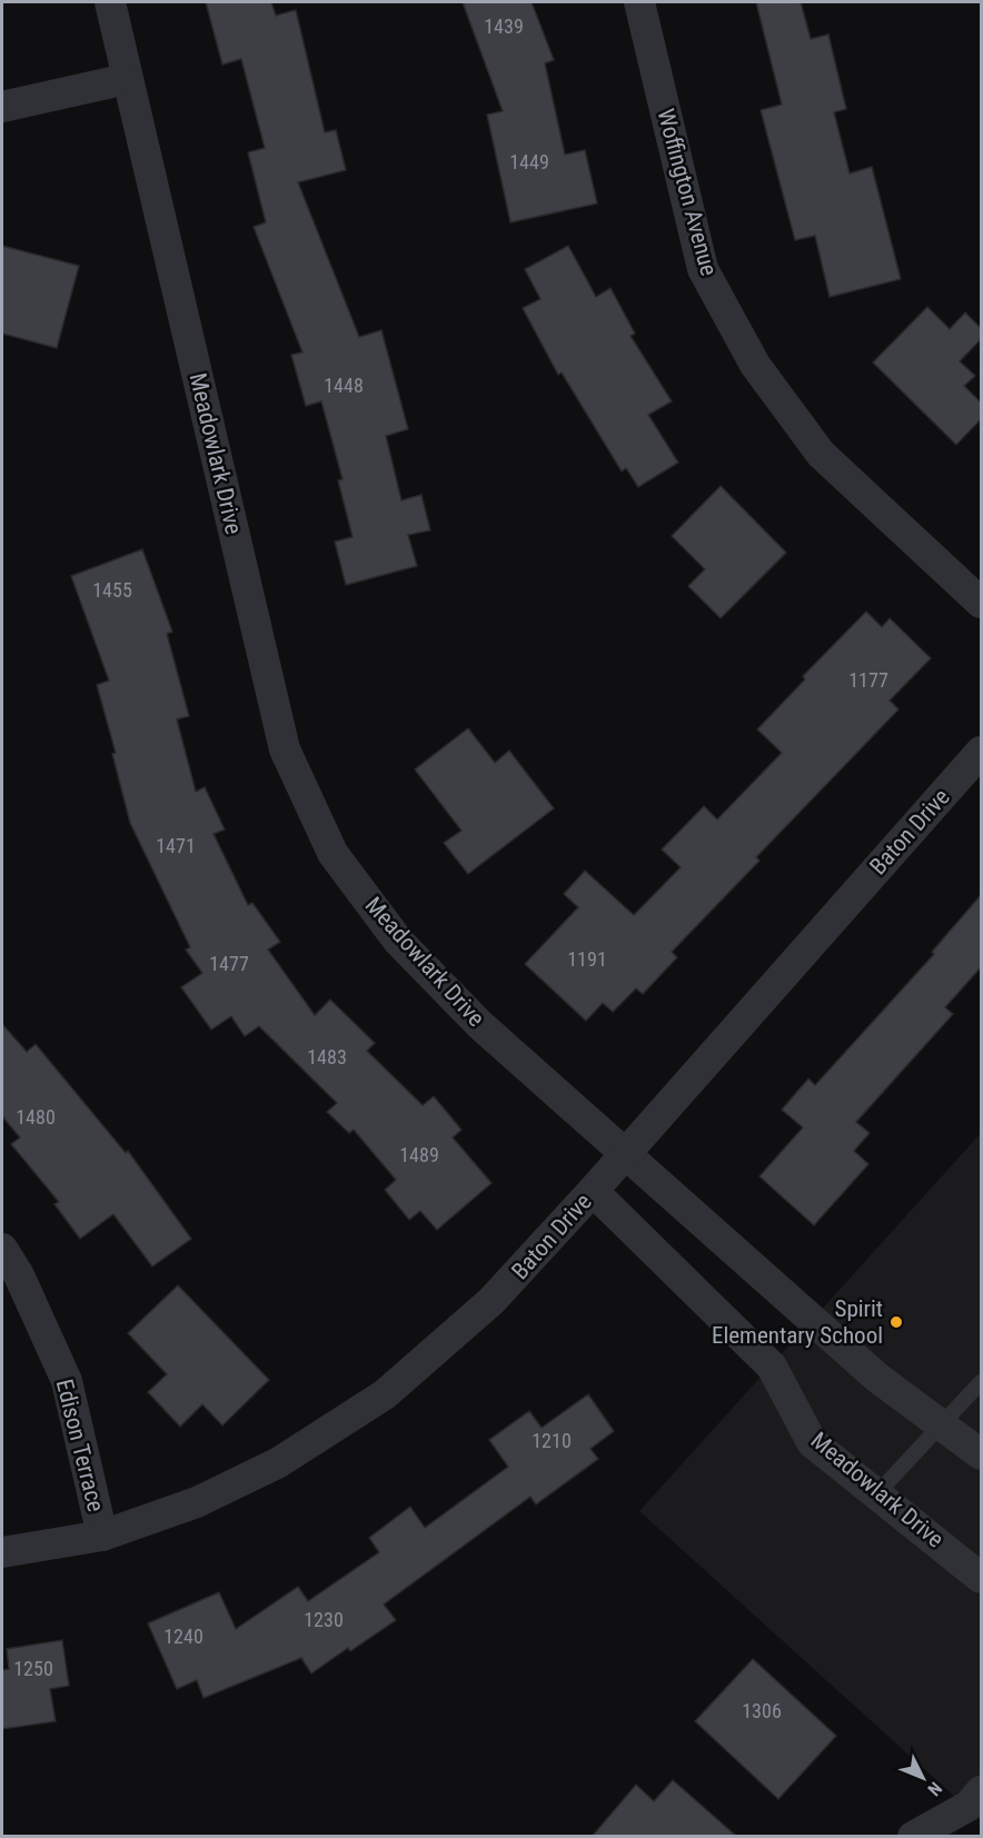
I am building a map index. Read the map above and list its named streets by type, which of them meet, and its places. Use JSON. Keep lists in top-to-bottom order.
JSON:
{
  "streets": {
    "street": [
      "Woffington Avenue",
      "Meadowlark Drive",
      "Baton Drive",
      "Edison Terrace"
    ]
  },
  "crossings": [
    ["Meadowlark Drive", "Baton Drive"],
    ["Baton Drive", "Edison Terrace"]
  ],
  "places": ["Spirit Elementary School"],
  "house_numbers": [
    "1439",
    "1449",
    "1448",
    "1455",
    "1177",
    "1471",
    "1191",
    "1477",
    "1483",
    "1480",
    "1489",
    "1210",
    "1230",
    "1240",
    "1250",
    "1306"
  ],
  "north": "bottom right"
}
